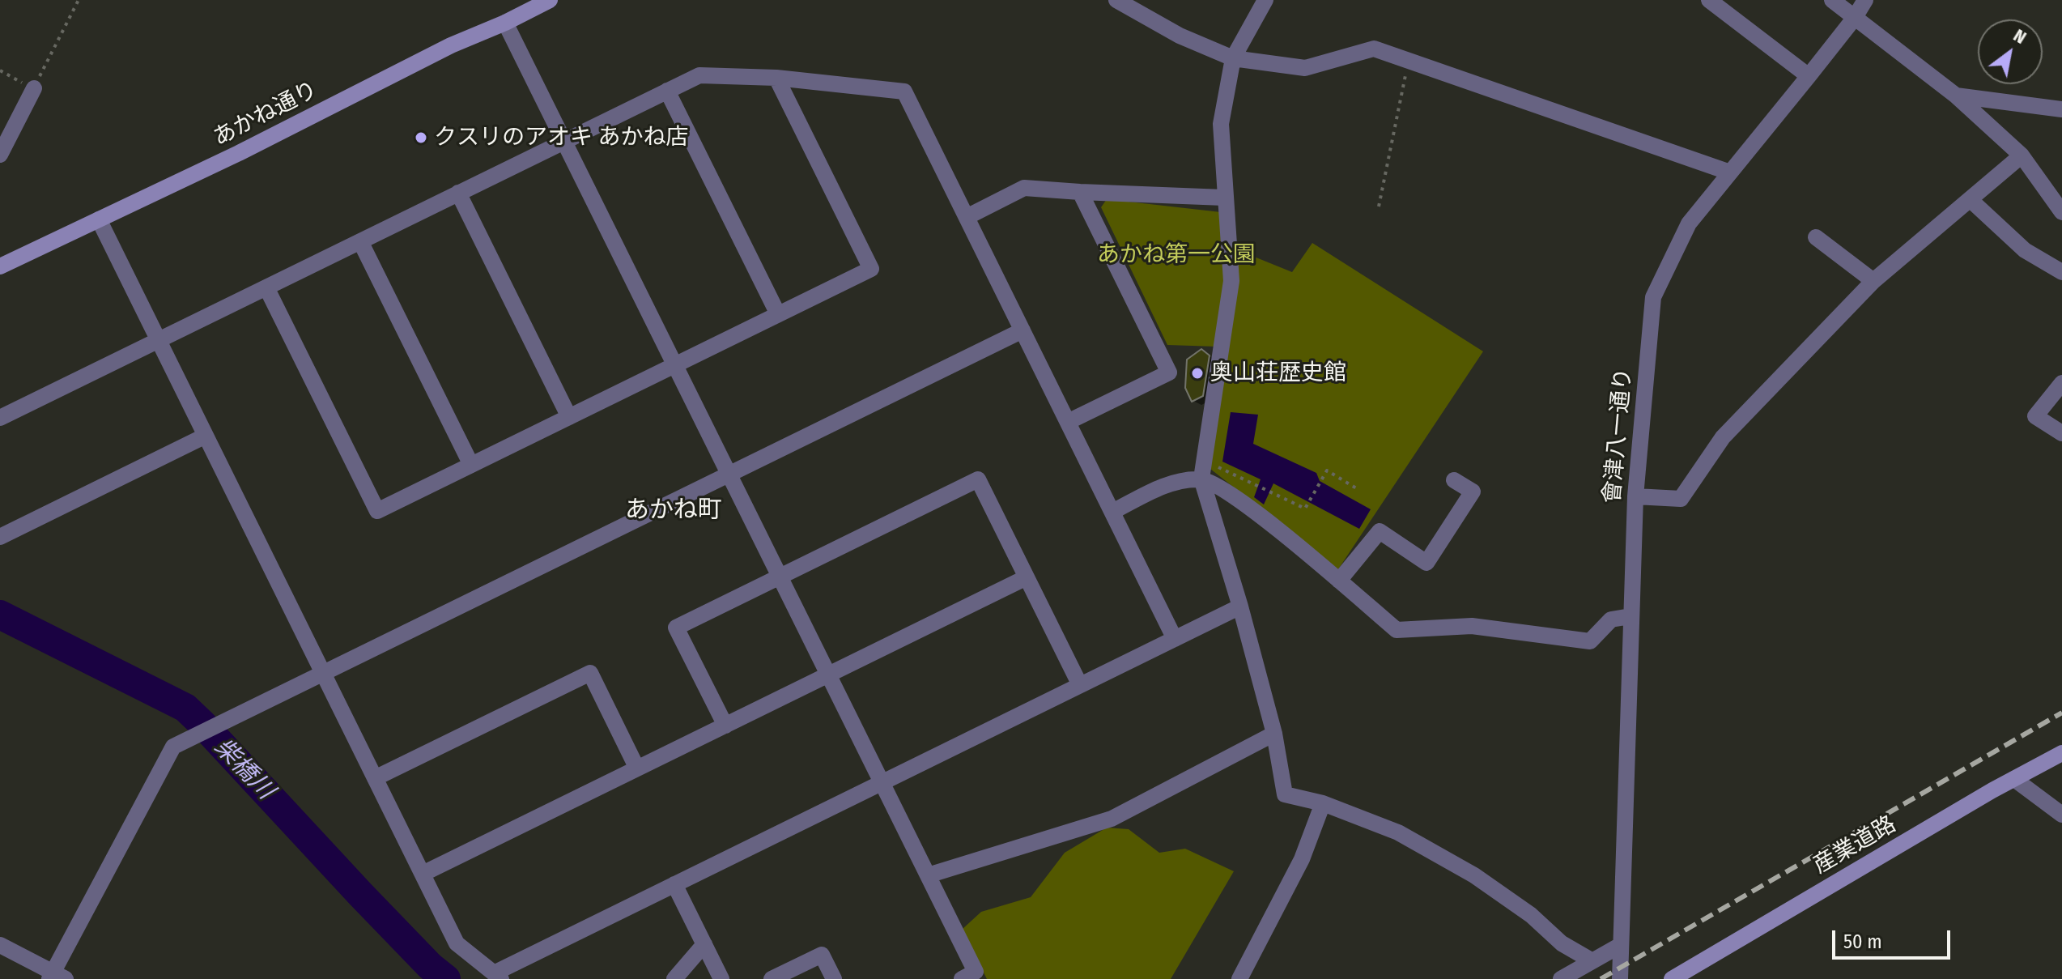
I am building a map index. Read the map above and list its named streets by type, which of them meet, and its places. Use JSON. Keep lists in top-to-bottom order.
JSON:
{
  "streets": {
    "street": ["あかね通り", "會津八一通り", "産業道路"]
  },
  "districts": ["あかね町"],
  "water": ["柴橋川"],
  "parks": ["あかね第一公園"],
  "places": ["クスリのアオキ あかね店", "奥山荘歴史館"],
  "scale_bar": "50 m",
  "north": "top right"
}
